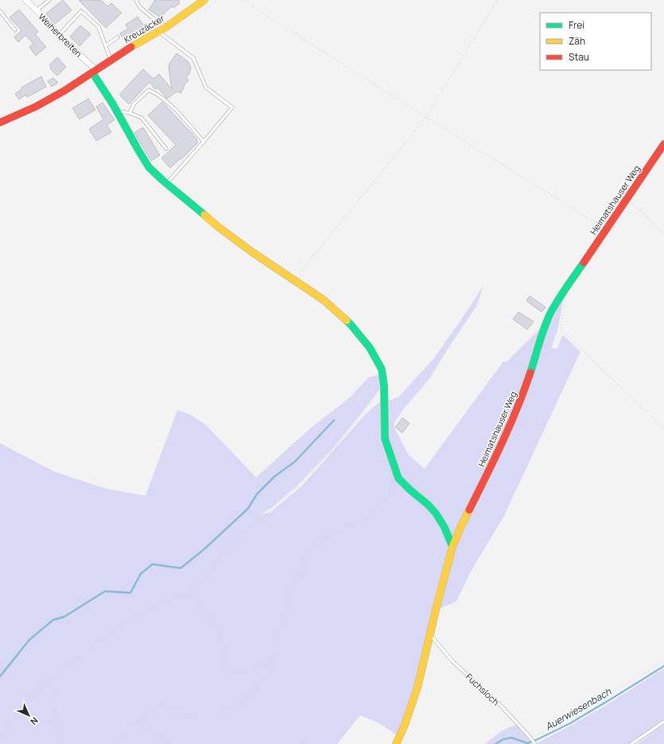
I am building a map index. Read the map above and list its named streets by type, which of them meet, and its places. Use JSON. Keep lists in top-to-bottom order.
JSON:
{
  "streets": {
    "street": ["Kreuzäcker", "Weiherbreiten", "Heimatshauser Weg"],
    "lane": ["Fuchsloch"]
  },
  "crossings": [
    ["Kreuzäcker", "Weiherbreiten"],
    ["Heimatshauser Weg", "Fuchsloch"]
  ],
  "water": ["Auerwiesenbach"],
  "legend": ["Frei", "Zäh", "Stau"],
  "north": "bottom right"
}
